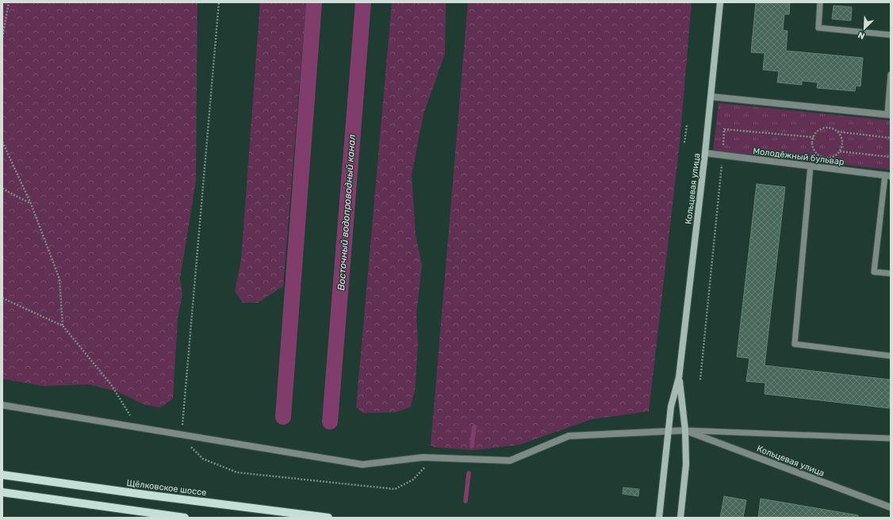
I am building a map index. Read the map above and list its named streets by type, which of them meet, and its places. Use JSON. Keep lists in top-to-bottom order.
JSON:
{
  "streets": {
    "main road": ["Щёлковское шоссе"],
    "street": ["Молодёжный бульвар", "Кольцевая улица"]
  },
  "crossings": [
    ["Молодёжный бульвар", "Кольцевая улица"]
  ],
  "water": ["Восточный водопроводный канал"],
  "north": "bottom left"
}
